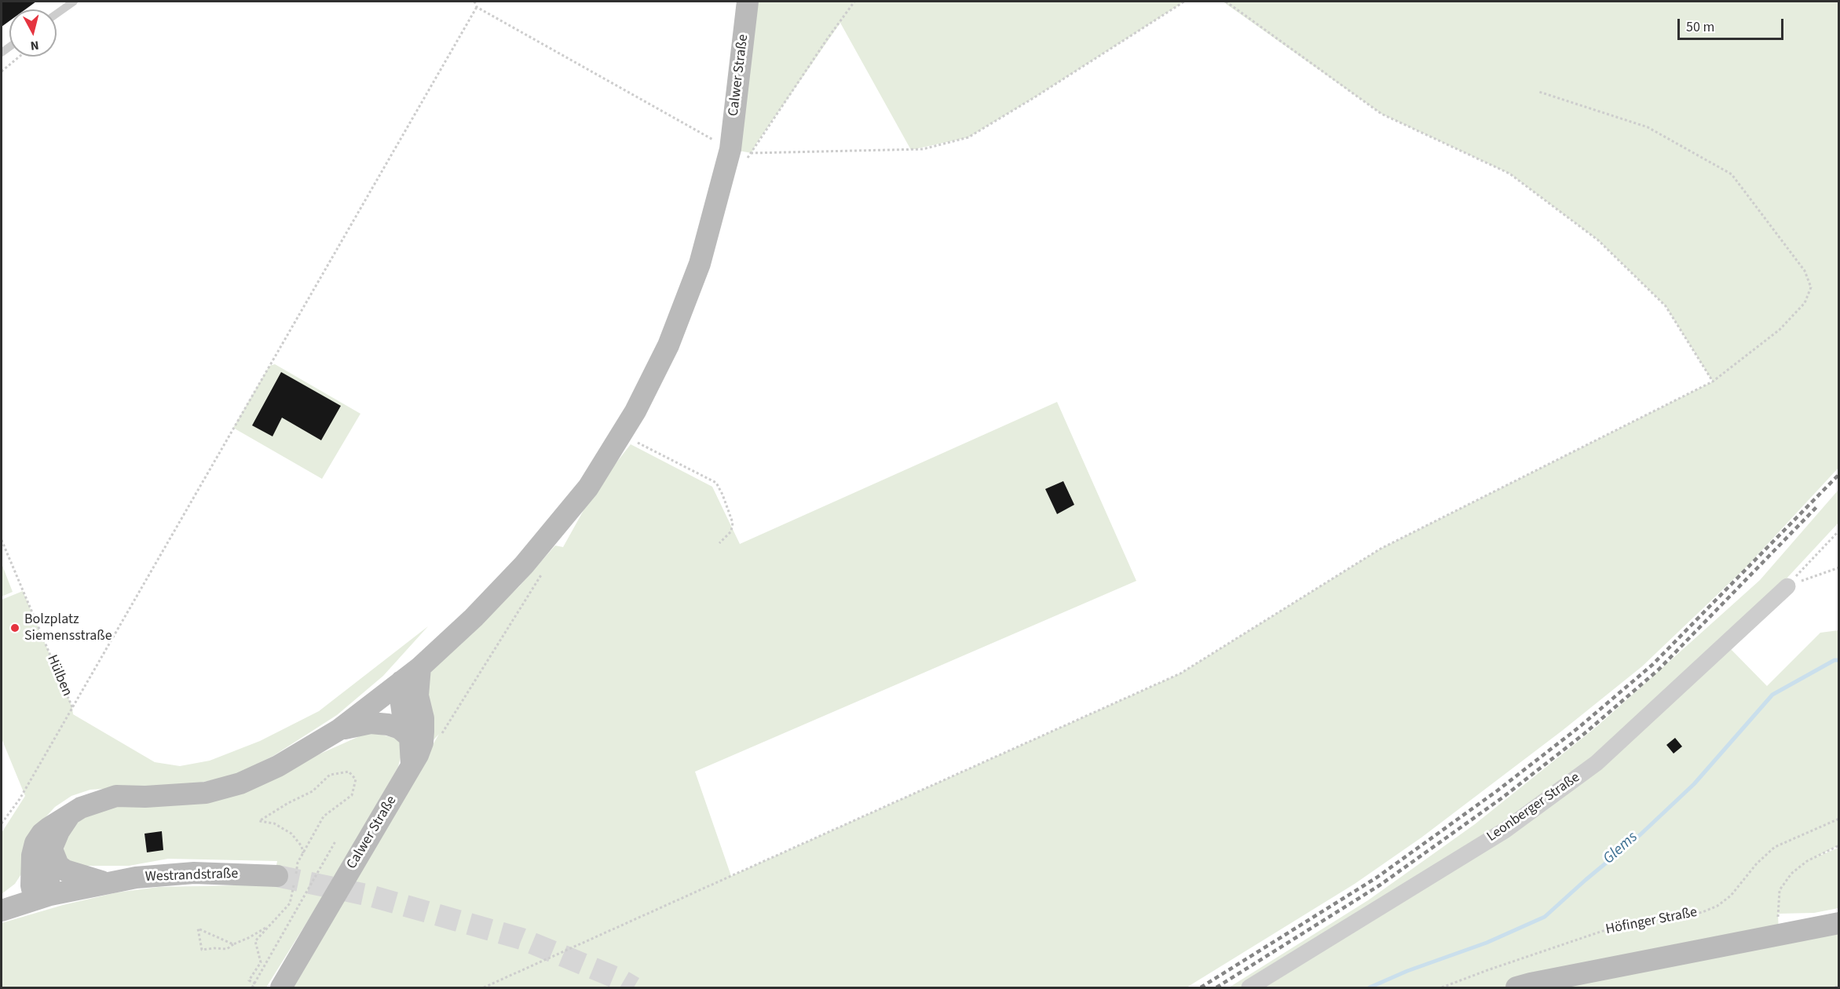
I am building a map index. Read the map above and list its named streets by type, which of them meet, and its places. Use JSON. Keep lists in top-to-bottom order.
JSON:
{
  "streets": {
    "main road": ["Calwer Straße", "Westrandstraße"],
    "street": ["Leonberger Straße"],
    "path": ["Hülben", "Höfinger Straße"]
  },
  "water": ["Glems"],
  "places": ["Bolzplatz Siemensstraße"],
  "scale_bar": "50 m",
  "north": "bottom"
}
